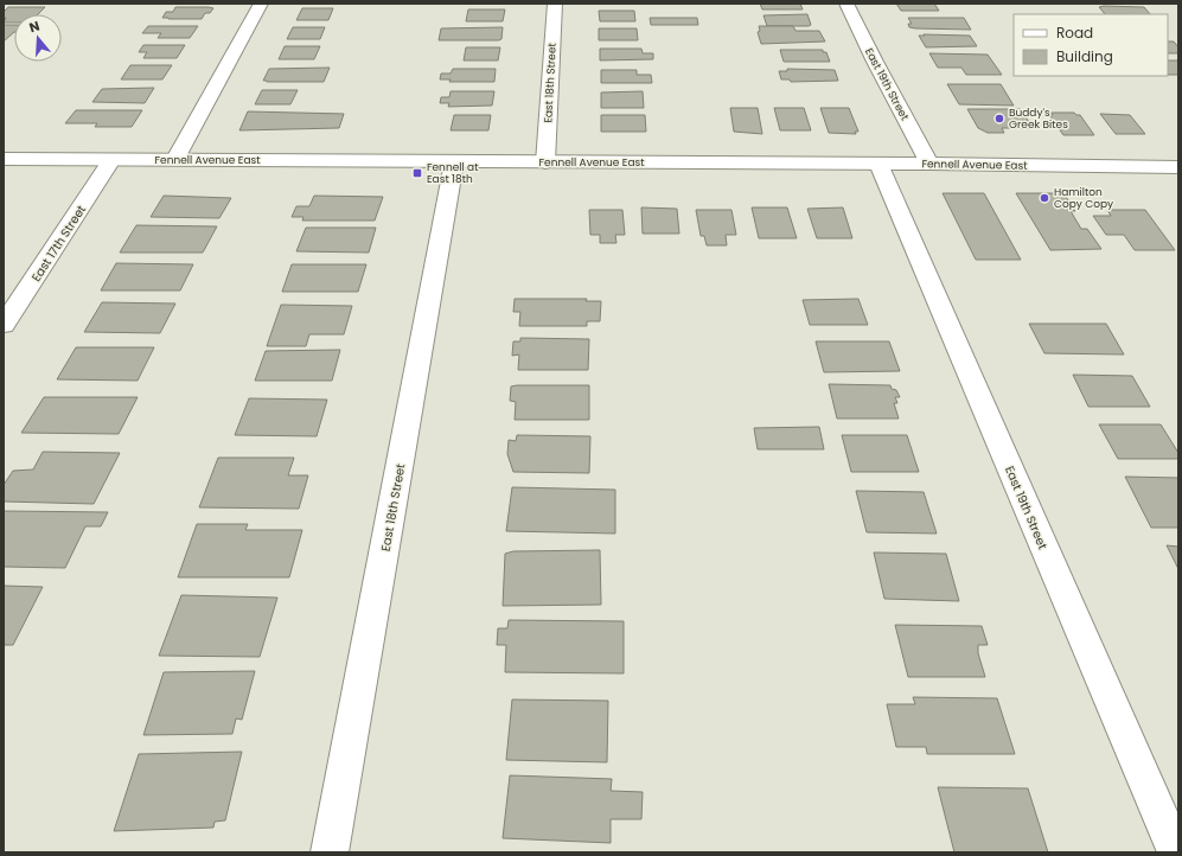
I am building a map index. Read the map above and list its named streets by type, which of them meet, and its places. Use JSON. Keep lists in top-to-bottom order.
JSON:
{
  "streets": {
    "street": [
      "East 18th Street",
      "East 19th Street",
      "Fennell Avenue East",
      "East 17th Street"
    ]
  },
  "crossings": [
    ["East 18th Street", "Fennell Avenue East"],
    ["East 19th Street", "Fennell Avenue East"],
    ["Fennell Avenue East", "East 17th Street"]
  ],
  "places": {
    "other": ["Buddy's Greek Bites", "Hamilton Copy Copy"],
    "transit": ["Fennell at East 18th"]
  },
  "legend": ["Road", "Building"],
  "north": "top"
}
